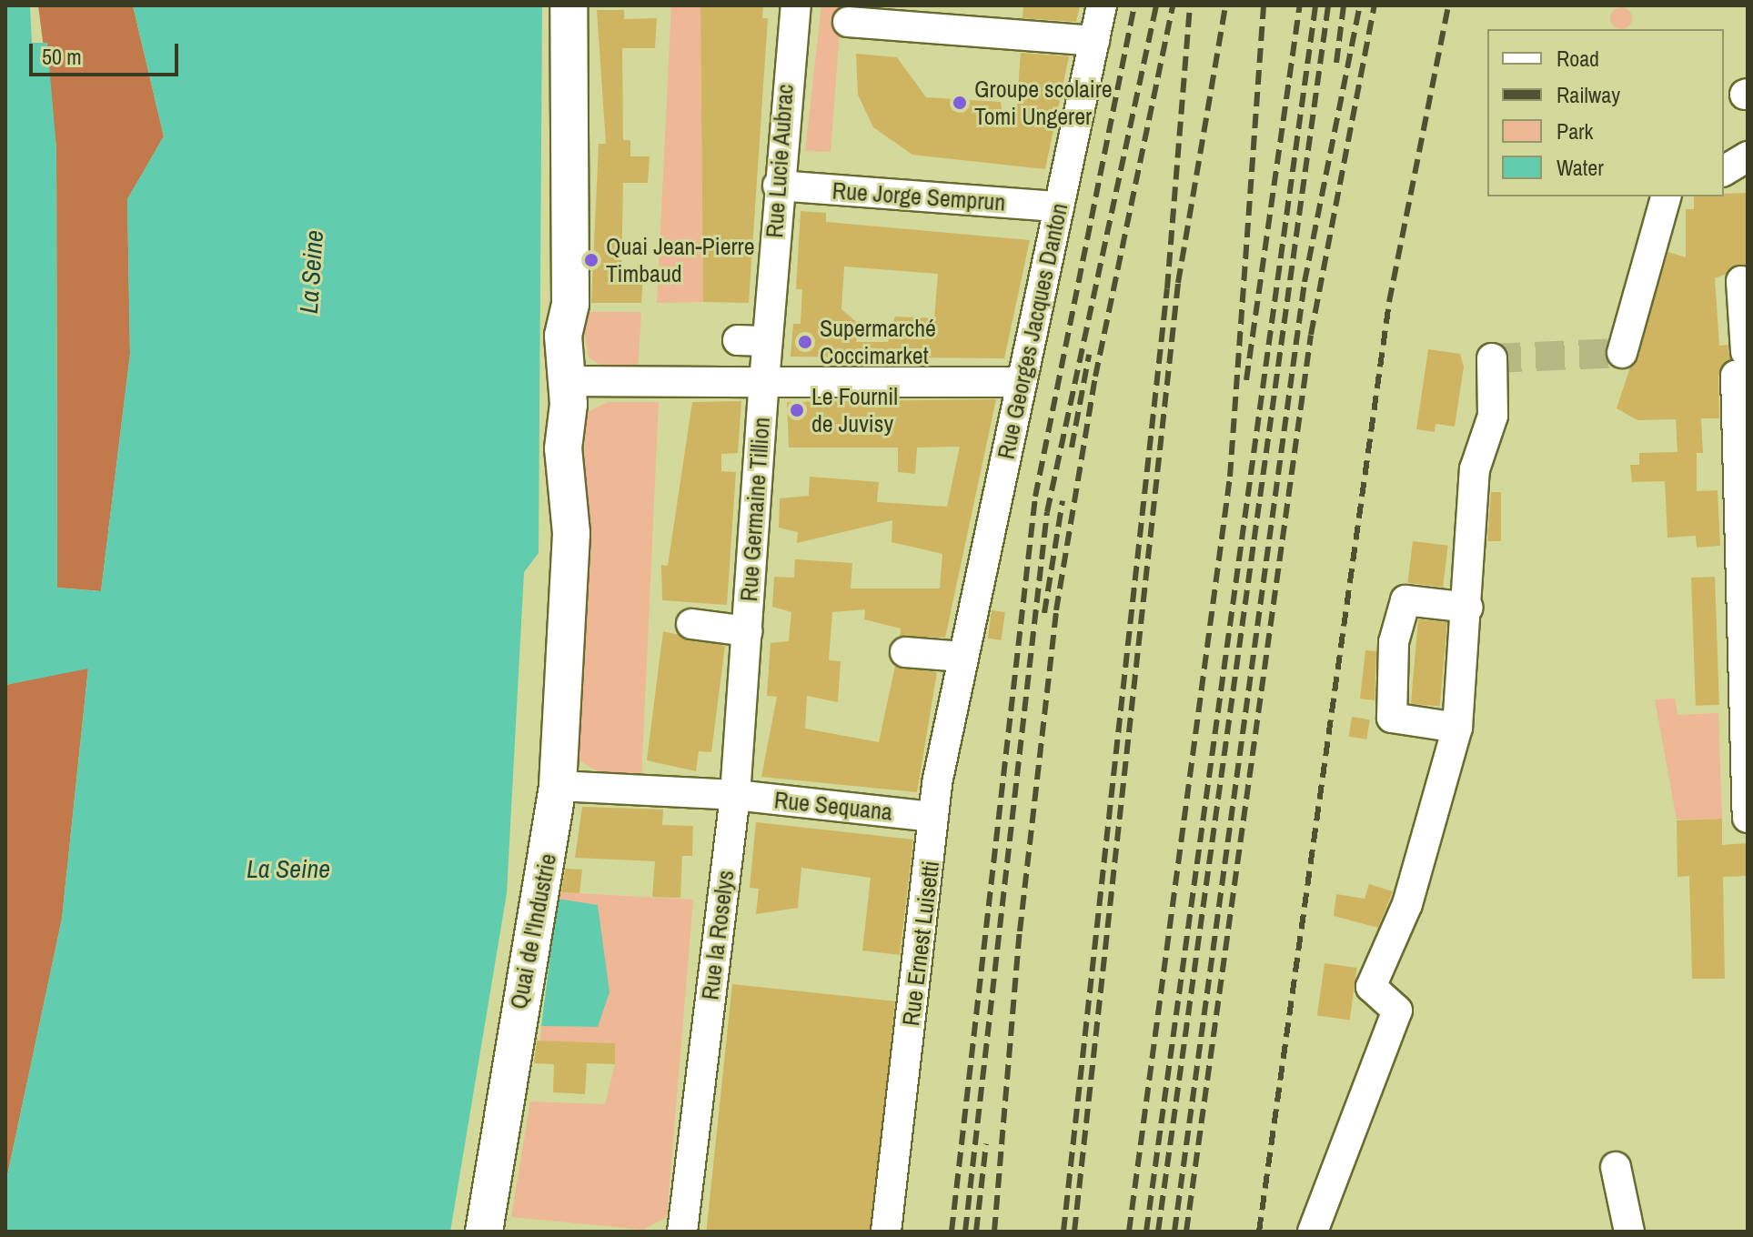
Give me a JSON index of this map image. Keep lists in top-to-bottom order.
{
  "streets": {
    "main road": ["Quai de l'Industrie"],
    "street": [
      "Rue Lucie Aubrac",
      "Rue Jorge Semprun",
      "Rue Georges Jacques Danton",
      "Rue Germaine Tillion",
      "Rue Sequana",
      "Rue la Roselys",
      "Rue Ernest Luisetti"
    ]
  },
  "crossings": [
    ["Rue Lucie Aubrac", "Rue Jorge Semprun"],
    ["Rue Lucie Aubrac", "Rue Germaine Tillion"],
    ["Rue Jorge Semprun", "Rue Georges Jacques Danton"],
    ["Rue Georges Jacques Danton", "Rue Ernest Luisetti"],
    ["Rue Germaine Tillion", "Rue la Roselys"],
    ["Rue Sequana", "Quai de l'Industrie"],
    ["Rue Sequana", "Rue la Roselys"],
    ["Rue Sequana", "Rue Ernest Luisetti"]
  ],
  "water": ["La Seine"],
  "places": [
    "Groupe scolaire Tomi Ungerer",
    "Quai Jean-Pierre Timbaud",
    "Supermarché Coccimarket",
    "Le Fournil de Juvisy"
  ],
  "legend": [
    "Road",
    "Railway",
    "Park",
    "Water"
  ],
  "scale_bar": "50 m"
}
